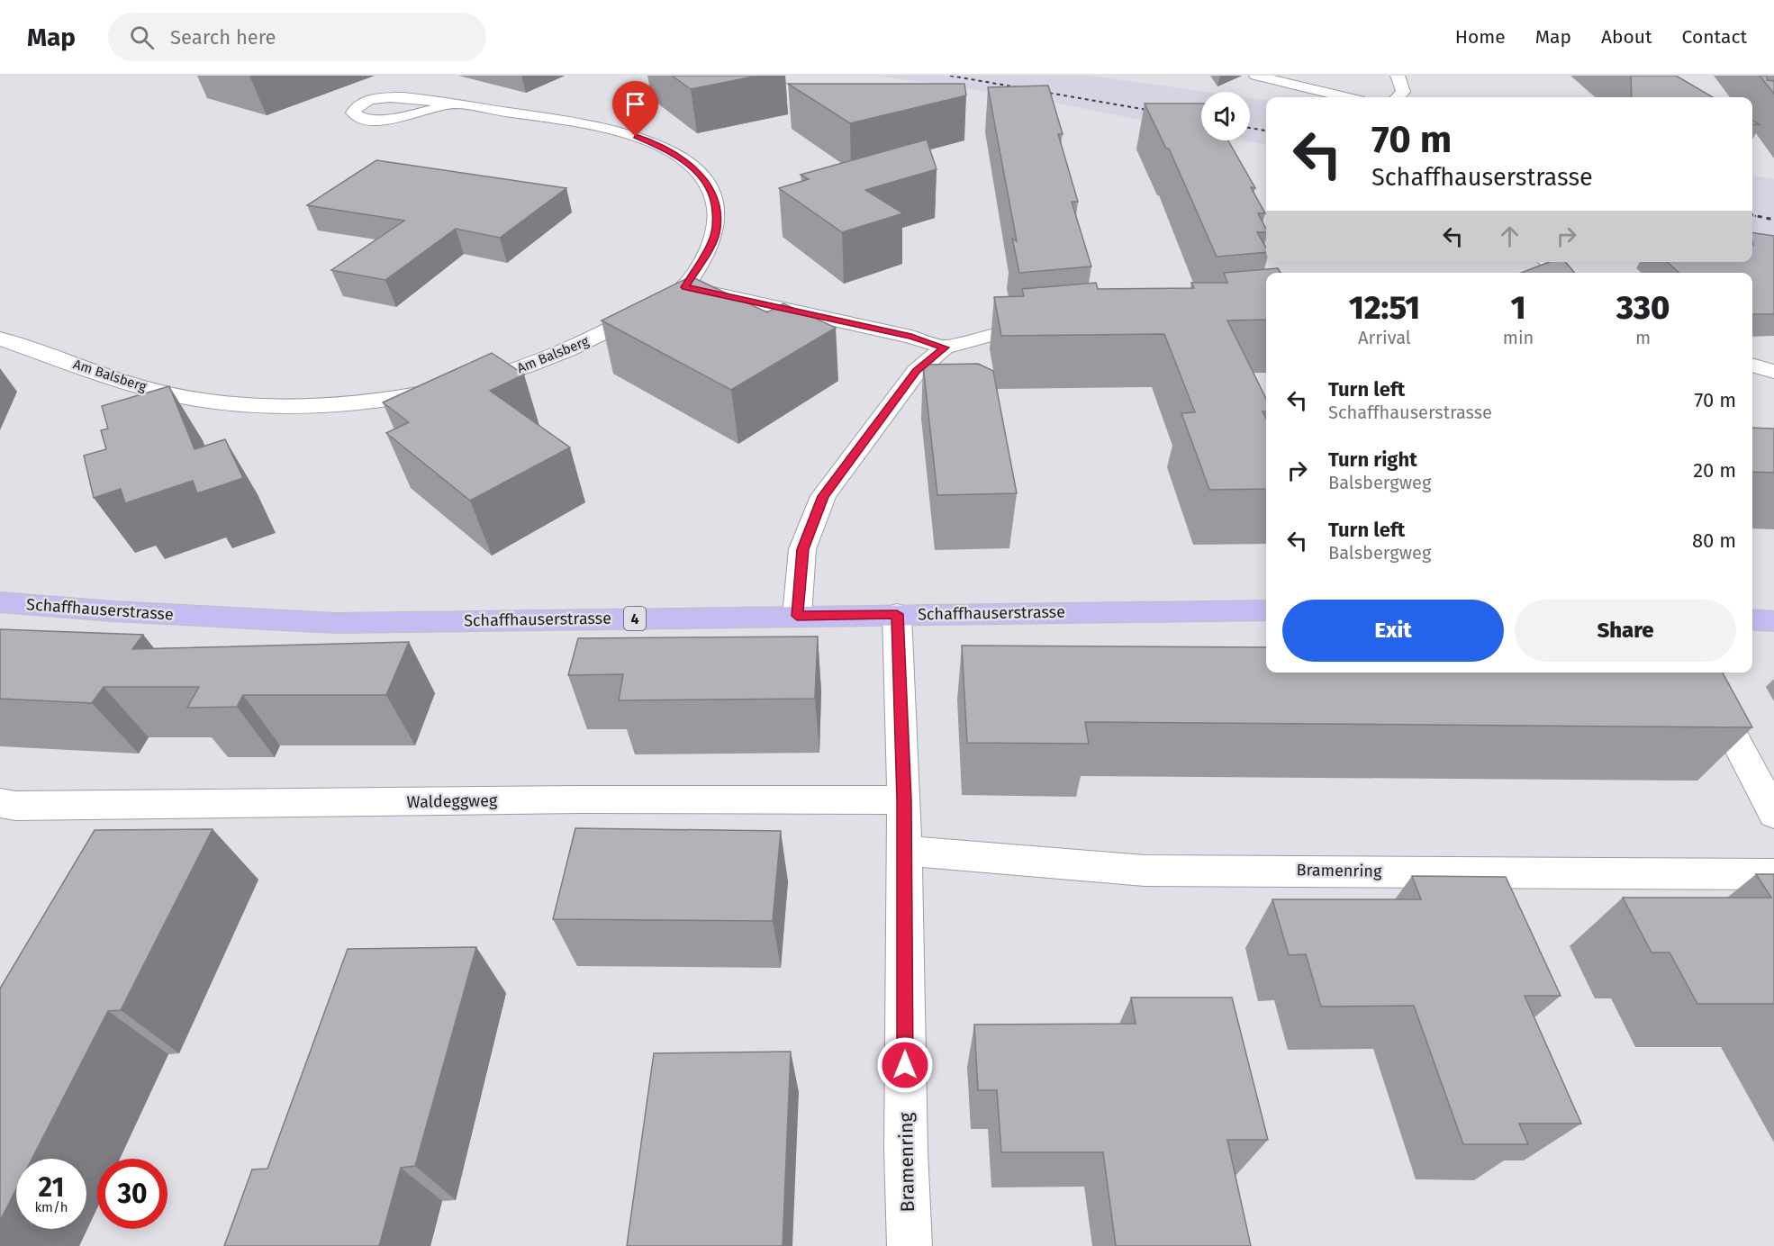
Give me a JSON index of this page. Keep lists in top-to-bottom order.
{
  "streets": {
    "main road": ["Schaffhauserstrasse", "4"],
    "street": ["Am Balsberg", "Waldeggweg", "Bramenring"]
  },
  "crossings": [
    ["Schaffhauserstrasse", "Bramenring"],
    ["Waldeggweg", "Bramenring"]
  ],
  "page": {
    "header": "Map",
    "search": "Search here",
    "nav": [
      "Home",
      "Map",
      "About",
      "Contact"
    ],
    "turn": ["70 m", "Schaffhauserstrasse"],
    "eta": [
      "12:51",
      "Arrival",
      "1",
      "min",
      "330",
      "m"
    ],
    "list": [
      {
        "name": "Turn left",
        "note": "Schaffhauserstrasse",
        "value": "70 m"
      },
      {
        "name": "Turn right",
        "note": "Balsbergweg",
        "value": "20 m"
      },
      {
        "name": "Turn left",
        "note": "Balsbergweg",
        "value": "80 m"
      }
    ],
    "buttons": ["Exit", "Share"],
    "speed": "21 km/h",
    "limit": "30"
  }
}
